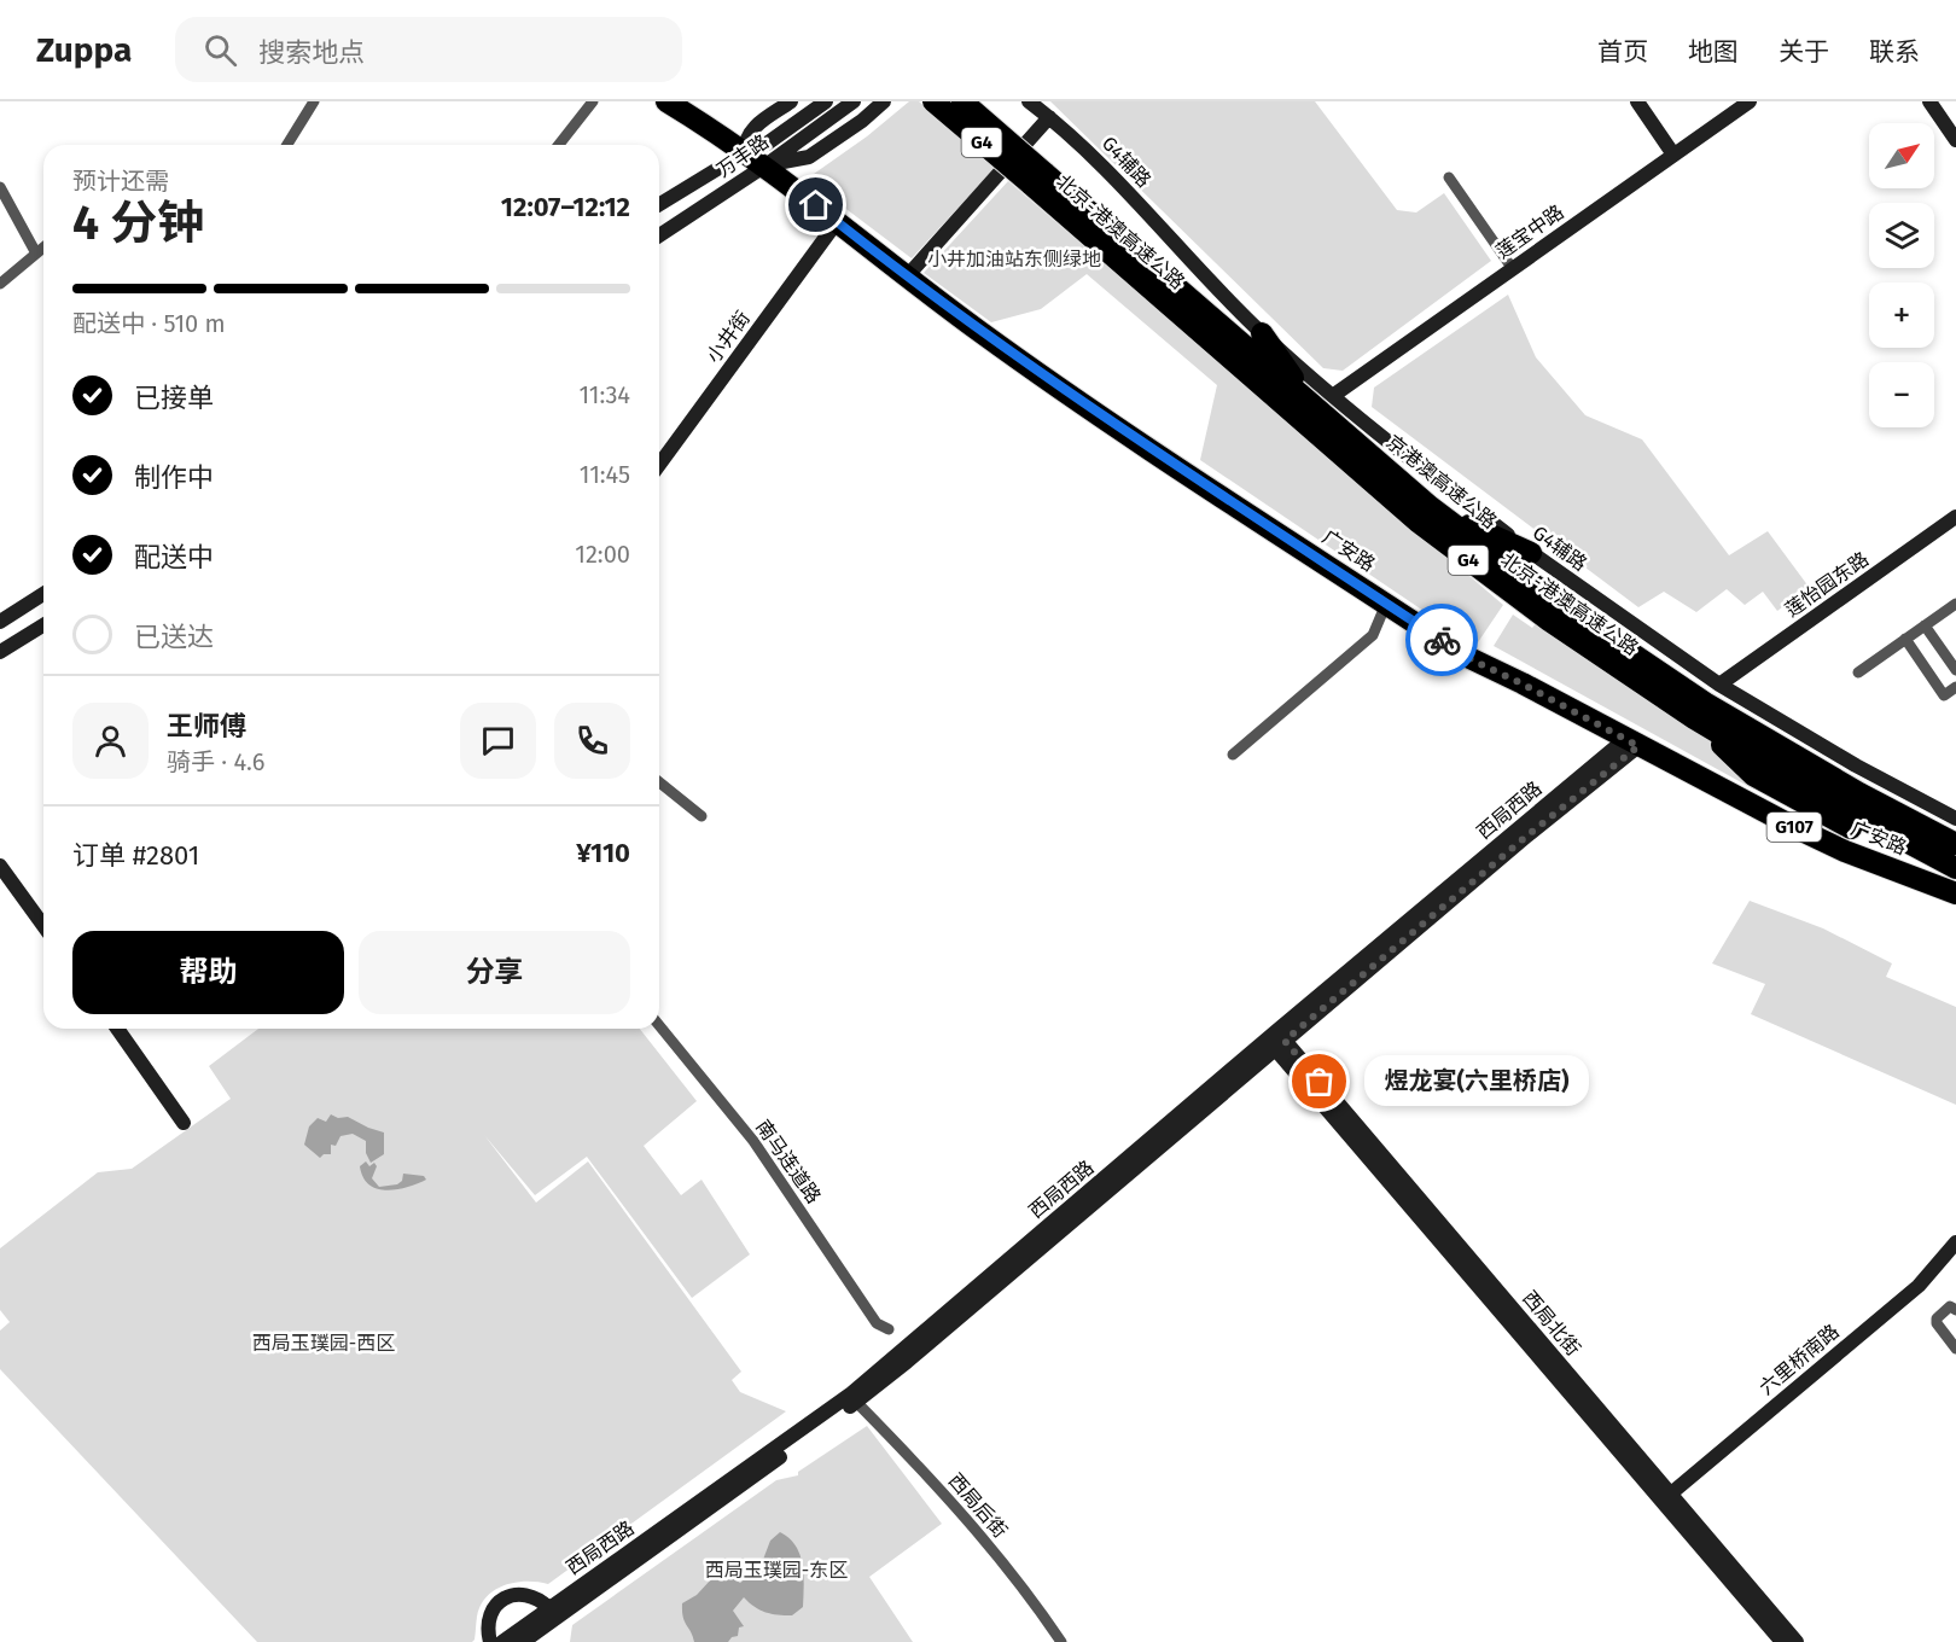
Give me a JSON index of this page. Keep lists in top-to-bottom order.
{
  "streets": {
    "highway": [
      "G4",
      "北京-港澳高速公路",
      "京港澳高速公路",
      "广安路",
      "G107"
    ],
    "street": [
      "万丰路",
      "G4辅路",
      "莲宝中路",
      "小井街",
      "莲怡园东路",
      "西局西路",
      "南马连道路",
      "西局北街",
      "六里桥南路",
      "西局后街"
    ]
  },
  "crossings": [
    ["G4", "北京-港澳高速公路"],
    ["G4", "京港澳高速公路"],
    ["万丰路", "广安路"],
    ["万丰路", "G107"],
    ["G4辅路", "莲宝中路"],
    ["G4辅路", "莲怡园东路"],
    ["北京-港澳高速公路", "京港澳高速公路"],
    ["小井街", "广安路"],
    ["广安路", "西局西路"],
    ["广安路", "G107"],
    ["西局西路", "西局北街"],
    ["西局西路", "西局后街"],
    ["西局北街", "六里桥南路"]
  ],
  "parks": ["小井加油站东侧绿地", "西局玉璞园-西区", "西局玉璞园-东区"],
  "places": ["煜龙宴(六里桥店)"],
  "north": "top right",
  "page": {
    "header": "Zuppa",
    "search": "搜索地点",
    "nav": [
      "首页",
      "地图",
      "关于",
      "联系"
    ],
    "map_buttons": ["+", "−"],
    "heading": ["4 分钟", "预计还需", "12:07–12:12"],
    "panel": [
      "王师傅",
      "骑手 · 4.6",
      "订单 #2801",
      "¥110"
    ],
    "bar": "配送中 · 510 m",
    "list": [
      ["已接单", "11:34"],
      ["制作中", "11:45"],
      ["配送中", "12:00"],
      "已送达"
    ],
    "buttons": ["帮助", "分享"],
    "bubble": "煜龙宴(六里桥店)"
  }
}
